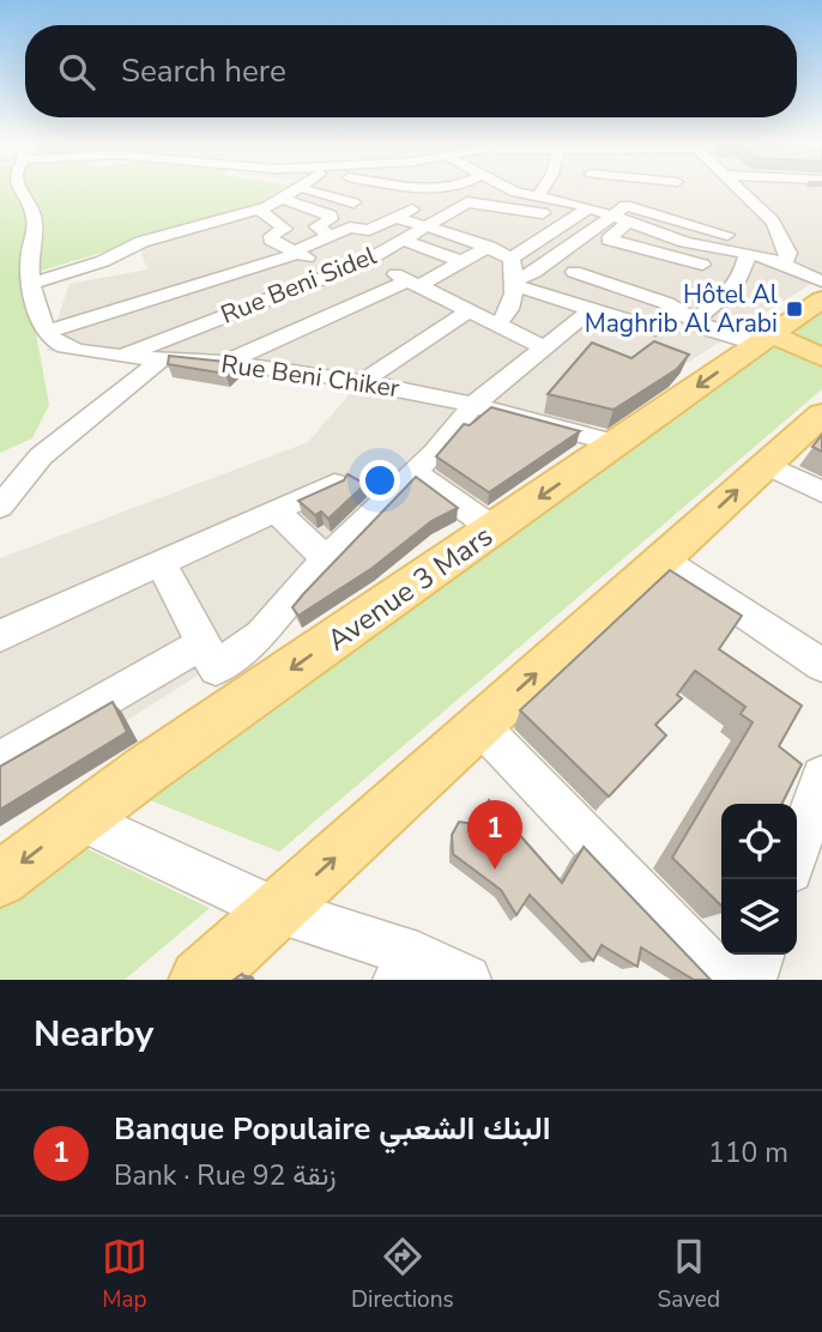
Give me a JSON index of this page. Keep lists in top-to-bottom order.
{
  "streets": {
    "main road": ["Avenue 3 Mars"],
    "street": ["Rue Beni Sidel", "Rue Beni Chiker"]
  },
  "crossings": [
    ["Rue Beni Sidel", "Rue Beni Chiker"],
    ["Rue Beni Chiker", "Avenue 3 Mars"]
  ],
  "places": {
    "transit": ["Hôtel Al Maghrib Al Arabi"]
  },
  "page": {
    "search": "Search here",
    "pins": "1",
    "heading": "Nearby",
    "list": [
      {
        "mark": "1",
        "name": "Banque Populaire البنك الشعبي",
        "note": "Bank · Rue 92 زنقة",
        "value": "110 m"
      }
    ],
    "nav": ["Map", "Directions", "Saved"]
  }
}
